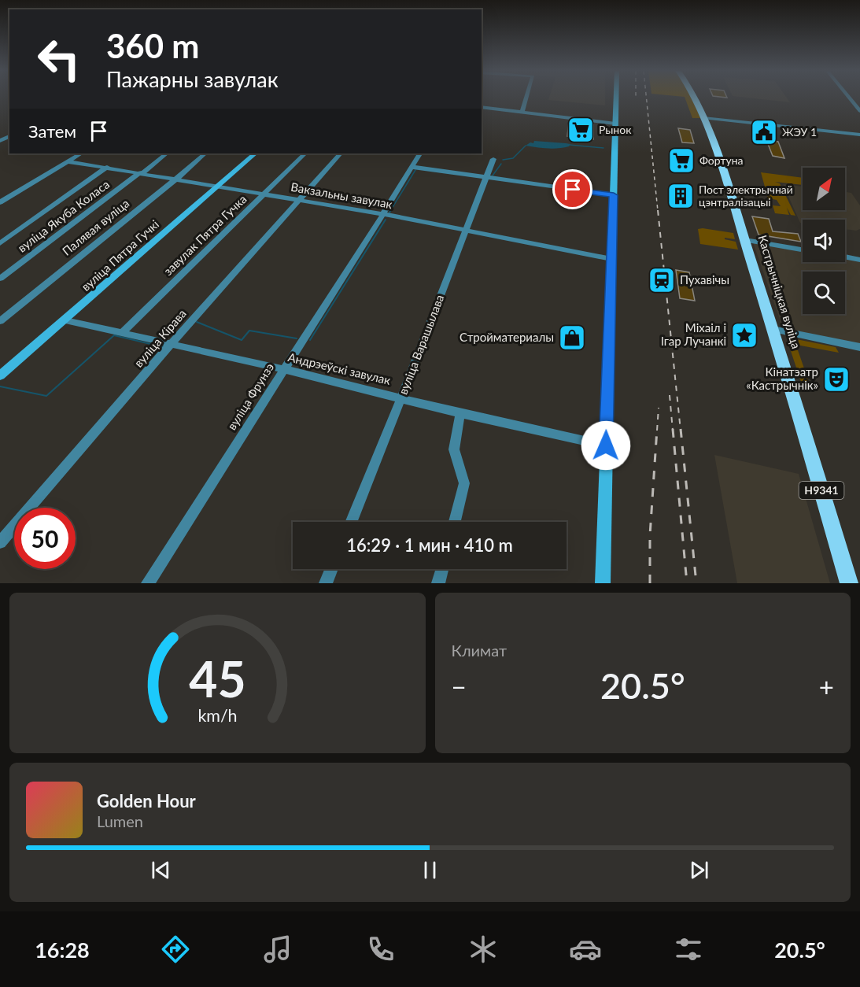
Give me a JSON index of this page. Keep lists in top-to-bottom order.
{
  "streets": {
    "main road": ["вуліца Пятра Гучкі", "Кастрычніцкая вуліца", "Н9341"],
    "street": [
      "Вакзальны завулак",
      "вуліца Якуба Коласа",
      "Палявая вуліца",
      "завулак Пятра Гучка",
      "вуліца Кірава",
      "вуліца Варашылава",
      "Андрэеўскі завулак",
      "вуліца Фрунзэ"
    ]
  },
  "crossings": [
    ["Вакзальны завулак", "вуліца Якуба Коласа"],
    ["Вакзальны завулак", "Палявая вуліца"],
    ["Вакзальны завулак", "завулак Пятра Гучка"],
    ["Вакзальны завулак", "вуліца Пятра Гучкі"],
    ["Вакзальны завулак", "вуліца Кірава"],
    ["Вакзальны завулак", "вуліца Варашылава"],
    ["Вакзальны завулак", "вуліца Фрунзэ"],
    ["завулак Пятра Гучка", "Андрэеўскі завулак"],
    ["вуліца Пятра Гучкі", "Андрэеўскі завулак"],
    ["вуліца Кірава", "Андрэеўскі завулак"],
    ["вуліца Варашылава", "Андрэеўскі завулак"],
    ["Андрэеўскі завулак", "вуліца Фрунзэ"]
  ],
  "places": {
    "supermarket": ["Рынок", "Фортуна"],
    "public building": ["ЖЭУ 1"],
    "building": ["Пост электрычнай цэнтралізацыі"],
    "station": ["Пухавічы"],
    "place": ["Міхаіл і Ігар Лучанкі"],
    "shop": ["Стройматериалы"],
    "theatre": ["Кінатэатр «Кастрычнік»"]
  },
  "north": "top right",
  "page": {
    "turn": ["360 m", "Пажарны завулак"],
    "then": "Затем",
    "limit": "50",
    "trip": "16:29 · 1 мин · 410 m",
    "tile": "Климат",
    "heat": ["−", "20.5°", "+"],
    "song": ["Golden Hour", "Lumen"],
    "tabs": ["16:28", "20.5°"],
    "gauge": ["45", "km/h"]
  }
}
